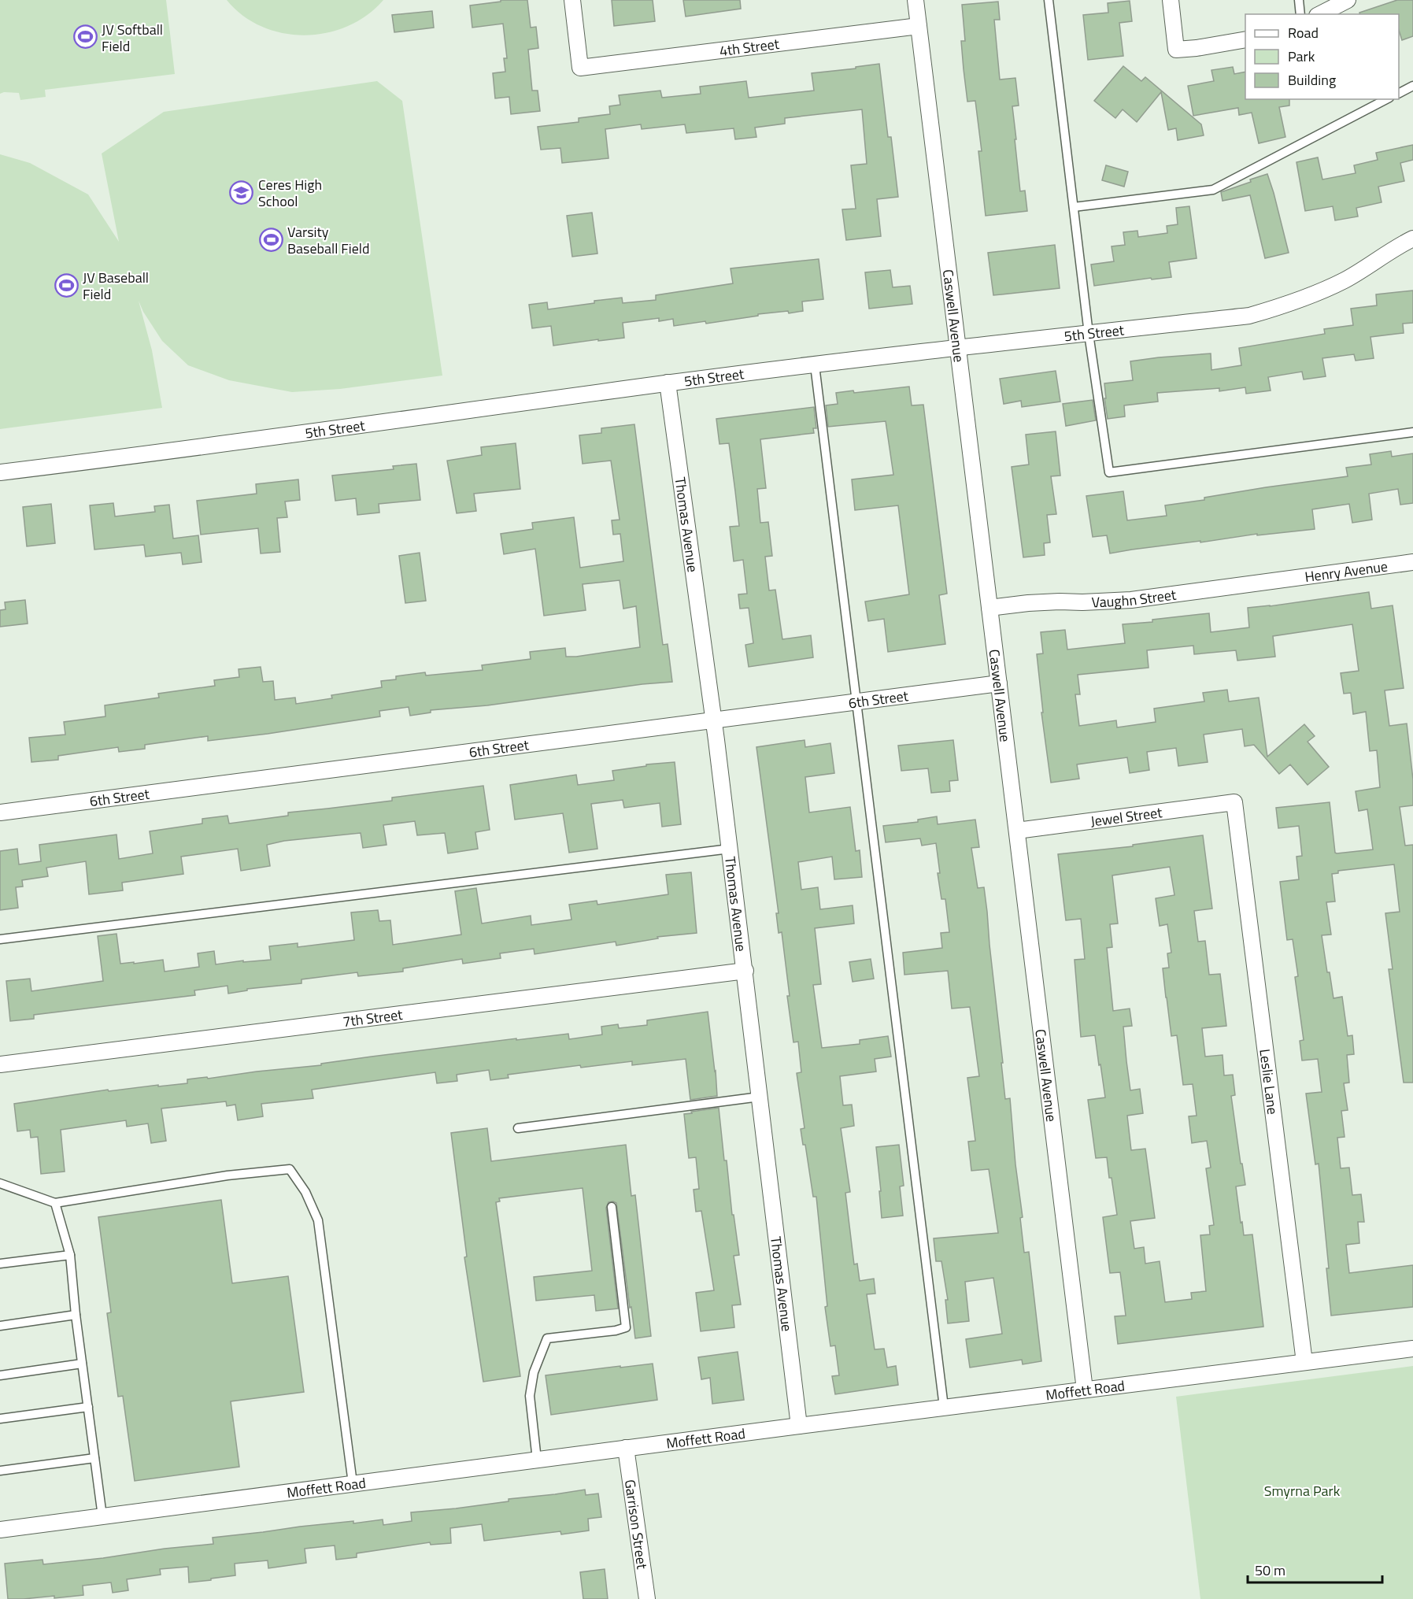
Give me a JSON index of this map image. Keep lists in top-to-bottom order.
{
  "streets": {
    "street": [
      "4th Street",
      "Caswell Avenue",
      "5th Street",
      "Thomas Avenue",
      "Henry Avenue",
      "Vaughn Street",
      "6th Street",
      "Jewel Street",
      "7th Street",
      "Leslie Lane",
      "Moffett Road",
      "Garrison Street"
    ]
  },
  "crossings": [
    ["4th Street", "Caswell Avenue"],
    ["Caswell Avenue", "5th Street"],
    ["Caswell Avenue", "Vaughn Street"],
    ["Caswell Avenue", "6th Street"],
    ["Caswell Avenue", "Jewel Street"],
    ["Caswell Avenue", "Moffett Road"],
    ["5th Street", "Thomas Avenue"],
    ["Thomas Avenue", "6th Street"],
    ["Thomas Avenue", "7th Street"],
    ["Thomas Avenue", "Moffett Road"],
    ["Henry Avenue", "Vaughn Street"],
    ["Jewel Street", "Leslie Lane"],
    ["Leslie Lane", "Moffett Road"],
    ["Moffett Road", "Garrison Street"]
  ],
  "parks": ["Smyrna Park"],
  "places": {
    "sports": ["JV Softball Field", "Varsity Baseball Field", "JV Baseball Field"],
    "school or university": ["Ceres High School"]
  },
  "legend": ["Road", "Park", "Building"],
  "scale_bar": "50 m"
}
